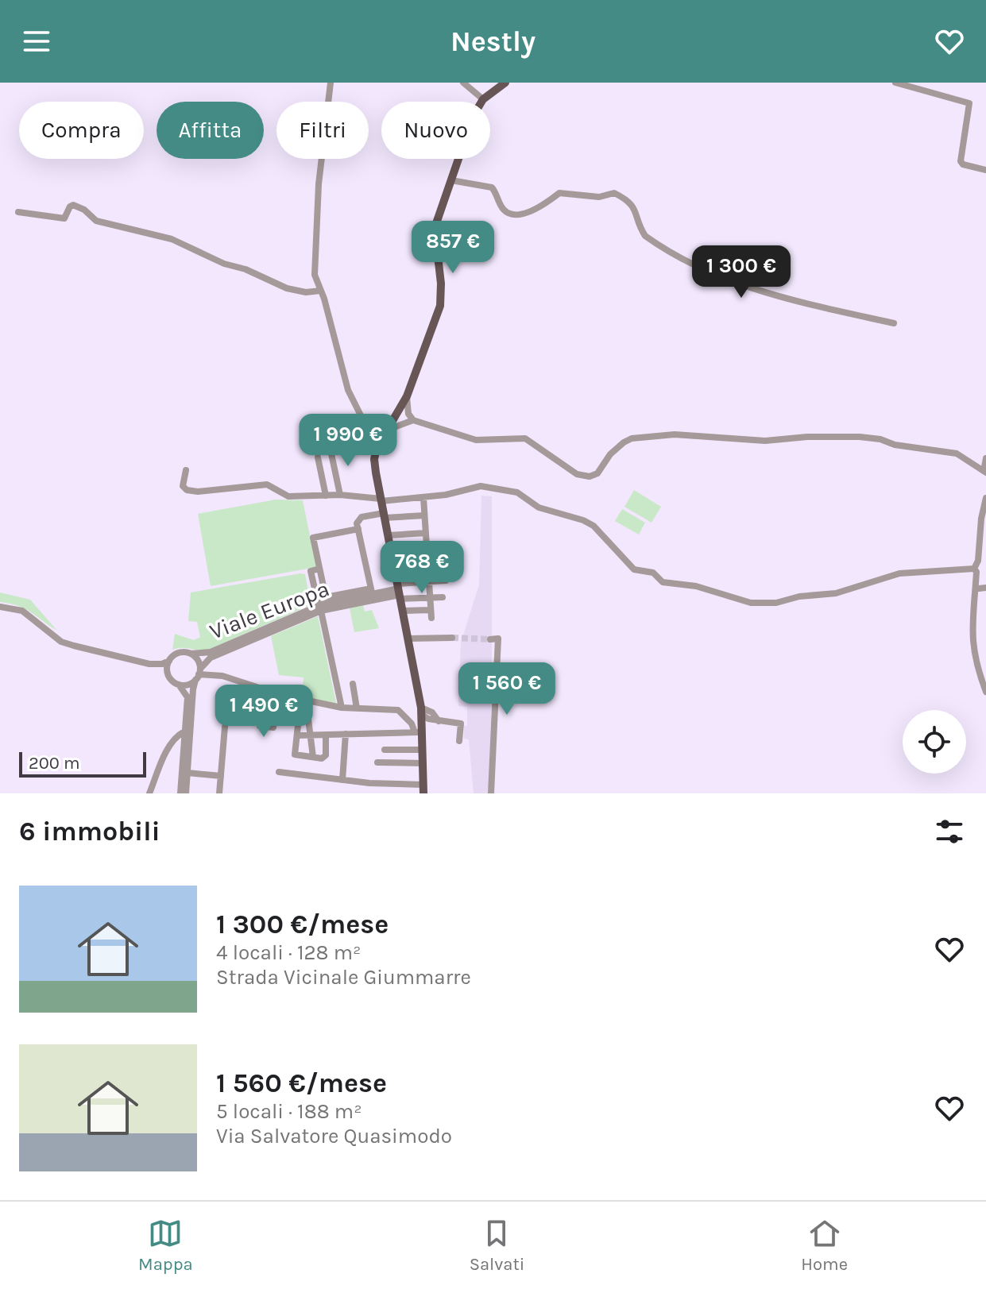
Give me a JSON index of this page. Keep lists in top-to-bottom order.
{
  "streets": {
    "street": ["Viale Europa"]
  },
  "scale_bar": "200 m",
  "page": {
    "header": "Nestly",
    "chip": [
      "Compra",
      "Affitta",
      "Filtri",
      "Nuovo"
    ],
    "price": [
      "857 €",
      "1 300 €",
      "1 990 €",
      "768 €",
      "1 560 €",
      "1 490 €"
    ],
    "scale": "200 m",
    "heading": "6 immobili",
    "list": [
      {
        "name": "1 300 €/mese",
        "note": "4 locali · 128 m² · Strada Vicinale Giummarre"
      },
      {
        "name": "1 560 €/mese",
        "note": "5 locali · 188 m² · Via Salvatore Quasimodo"
      }
    ],
    "tabs": ["Mappa", "Salvati", "Home"]
  }
}
